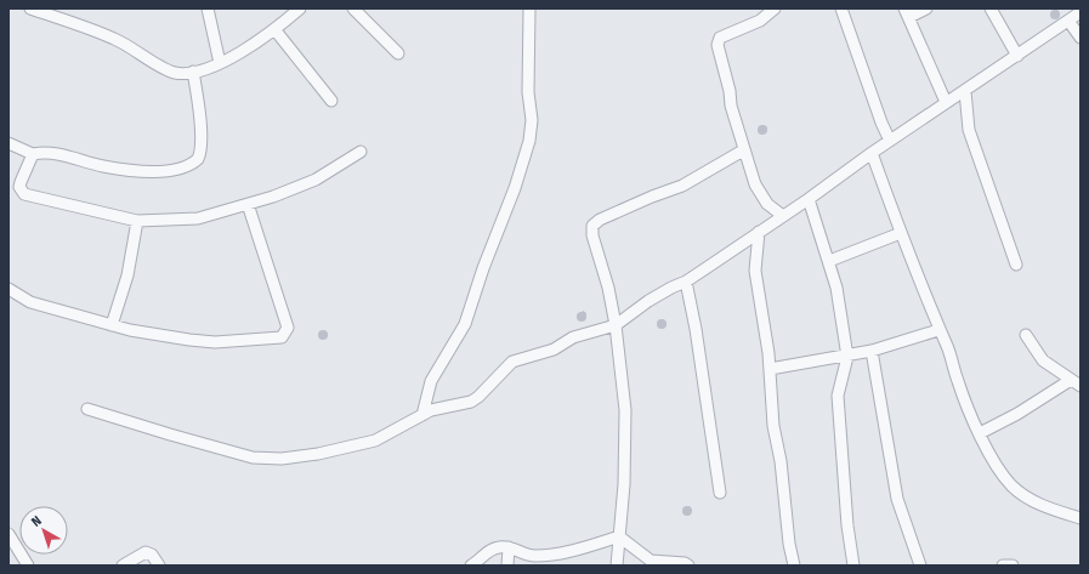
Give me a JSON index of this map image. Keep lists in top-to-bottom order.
{
  "north": "top left"
}
